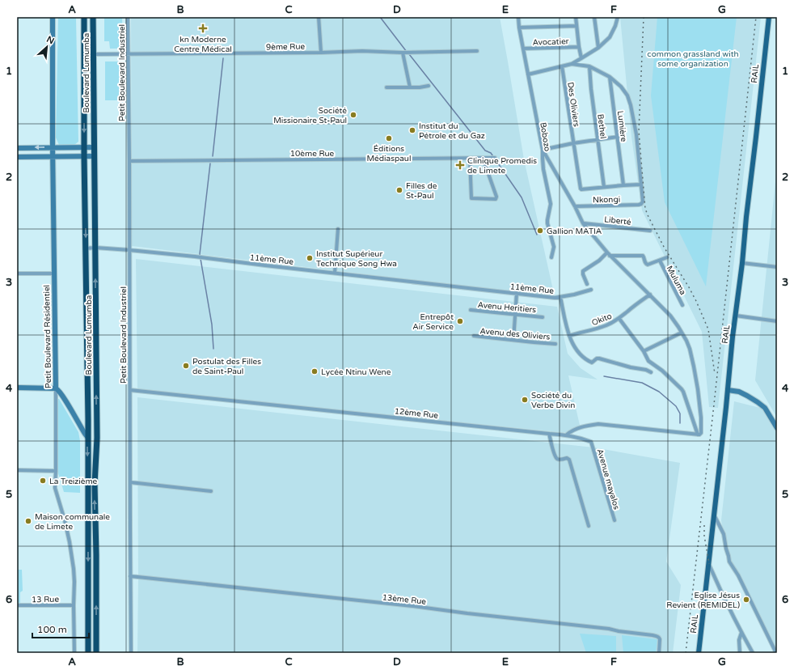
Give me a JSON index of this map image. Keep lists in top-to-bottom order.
{
  "streets": {
    "highway": ["Boulevard Lumumba"],
    "main road": ["RAIL"],
    "street": [
      "Avocatier",
      "9ème Rue",
      "Petit Boulevard Industriel",
      "Des Oliviers",
      "Bethel",
      "Lumière",
      "Bobozo",
      "10ème Rue",
      "Nkongi",
      "Liberté",
      "11ème Rue",
      "Muluma",
      "Avenu Heritiers",
      "Okito",
      "Avenu des Oliviers",
      "Petit Boulevard Résidentiel",
      "12ème Rue",
      "Avenue mayalos",
      "13 Rue",
      "13ème Rue"
    ]
  },
  "crossings": [
    ["Avocatier", "Bobozo"],
    ["9ème Rue", "Boulevard Lumumba"],
    ["9ème Rue", "Petit Boulevard Industriel"],
    ["Boulevard Lumumba", "11ème Rue"],
    ["Petit Boulevard Industriel", "10ème Rue"],
    ["Petit Boulevard Industriel", "11ème Rue"],
    ["Petit Boulevard Industriel", "12ème Rue"],
    ["Petit Boulevard Industriel", "13ème Rue"],
    ["Petit Boulevard Résidentiel", "13 Rue"],
    ["12ème Rue", "Avenue mayalos"]
  ],
  "parks": ["common grassland with some organization"],
  "places": {
    "health": ["kn Moderne Centre Médical", "Clinique Promedis de Limete"],
    "other": [
      "Société Missionaire St-Paul",
      "Institut du Pétrole et du Gaz",
      "Éditions Médiaspaul",
      "Filles de St-Paul",
      "Gallion MATIA",
      "Institut Supérieur Technique Song Hwa",
      "Entrepôt Air Service",
      "Postulat des Filles de Saint-Paul",
      "Lycée Ntinu Wene",
      "Société du Verbe Divin",
      "La Treizième",
      "Maison communale de Limete",
      "Eglise Jésus Revient (REMIDEL)"
    ]
  },
  "scale_bar": "100 m",
  "north": "top right",
  "grid": {
    "columns": [
      "A",
      "B",
      "C",
      "D",
      "E",
      "F",
      "G"
    ],
    "rows": [
      "1",
      "2",
      "3",
      "4",
      "5",
      "6"
    ]
  }
}
